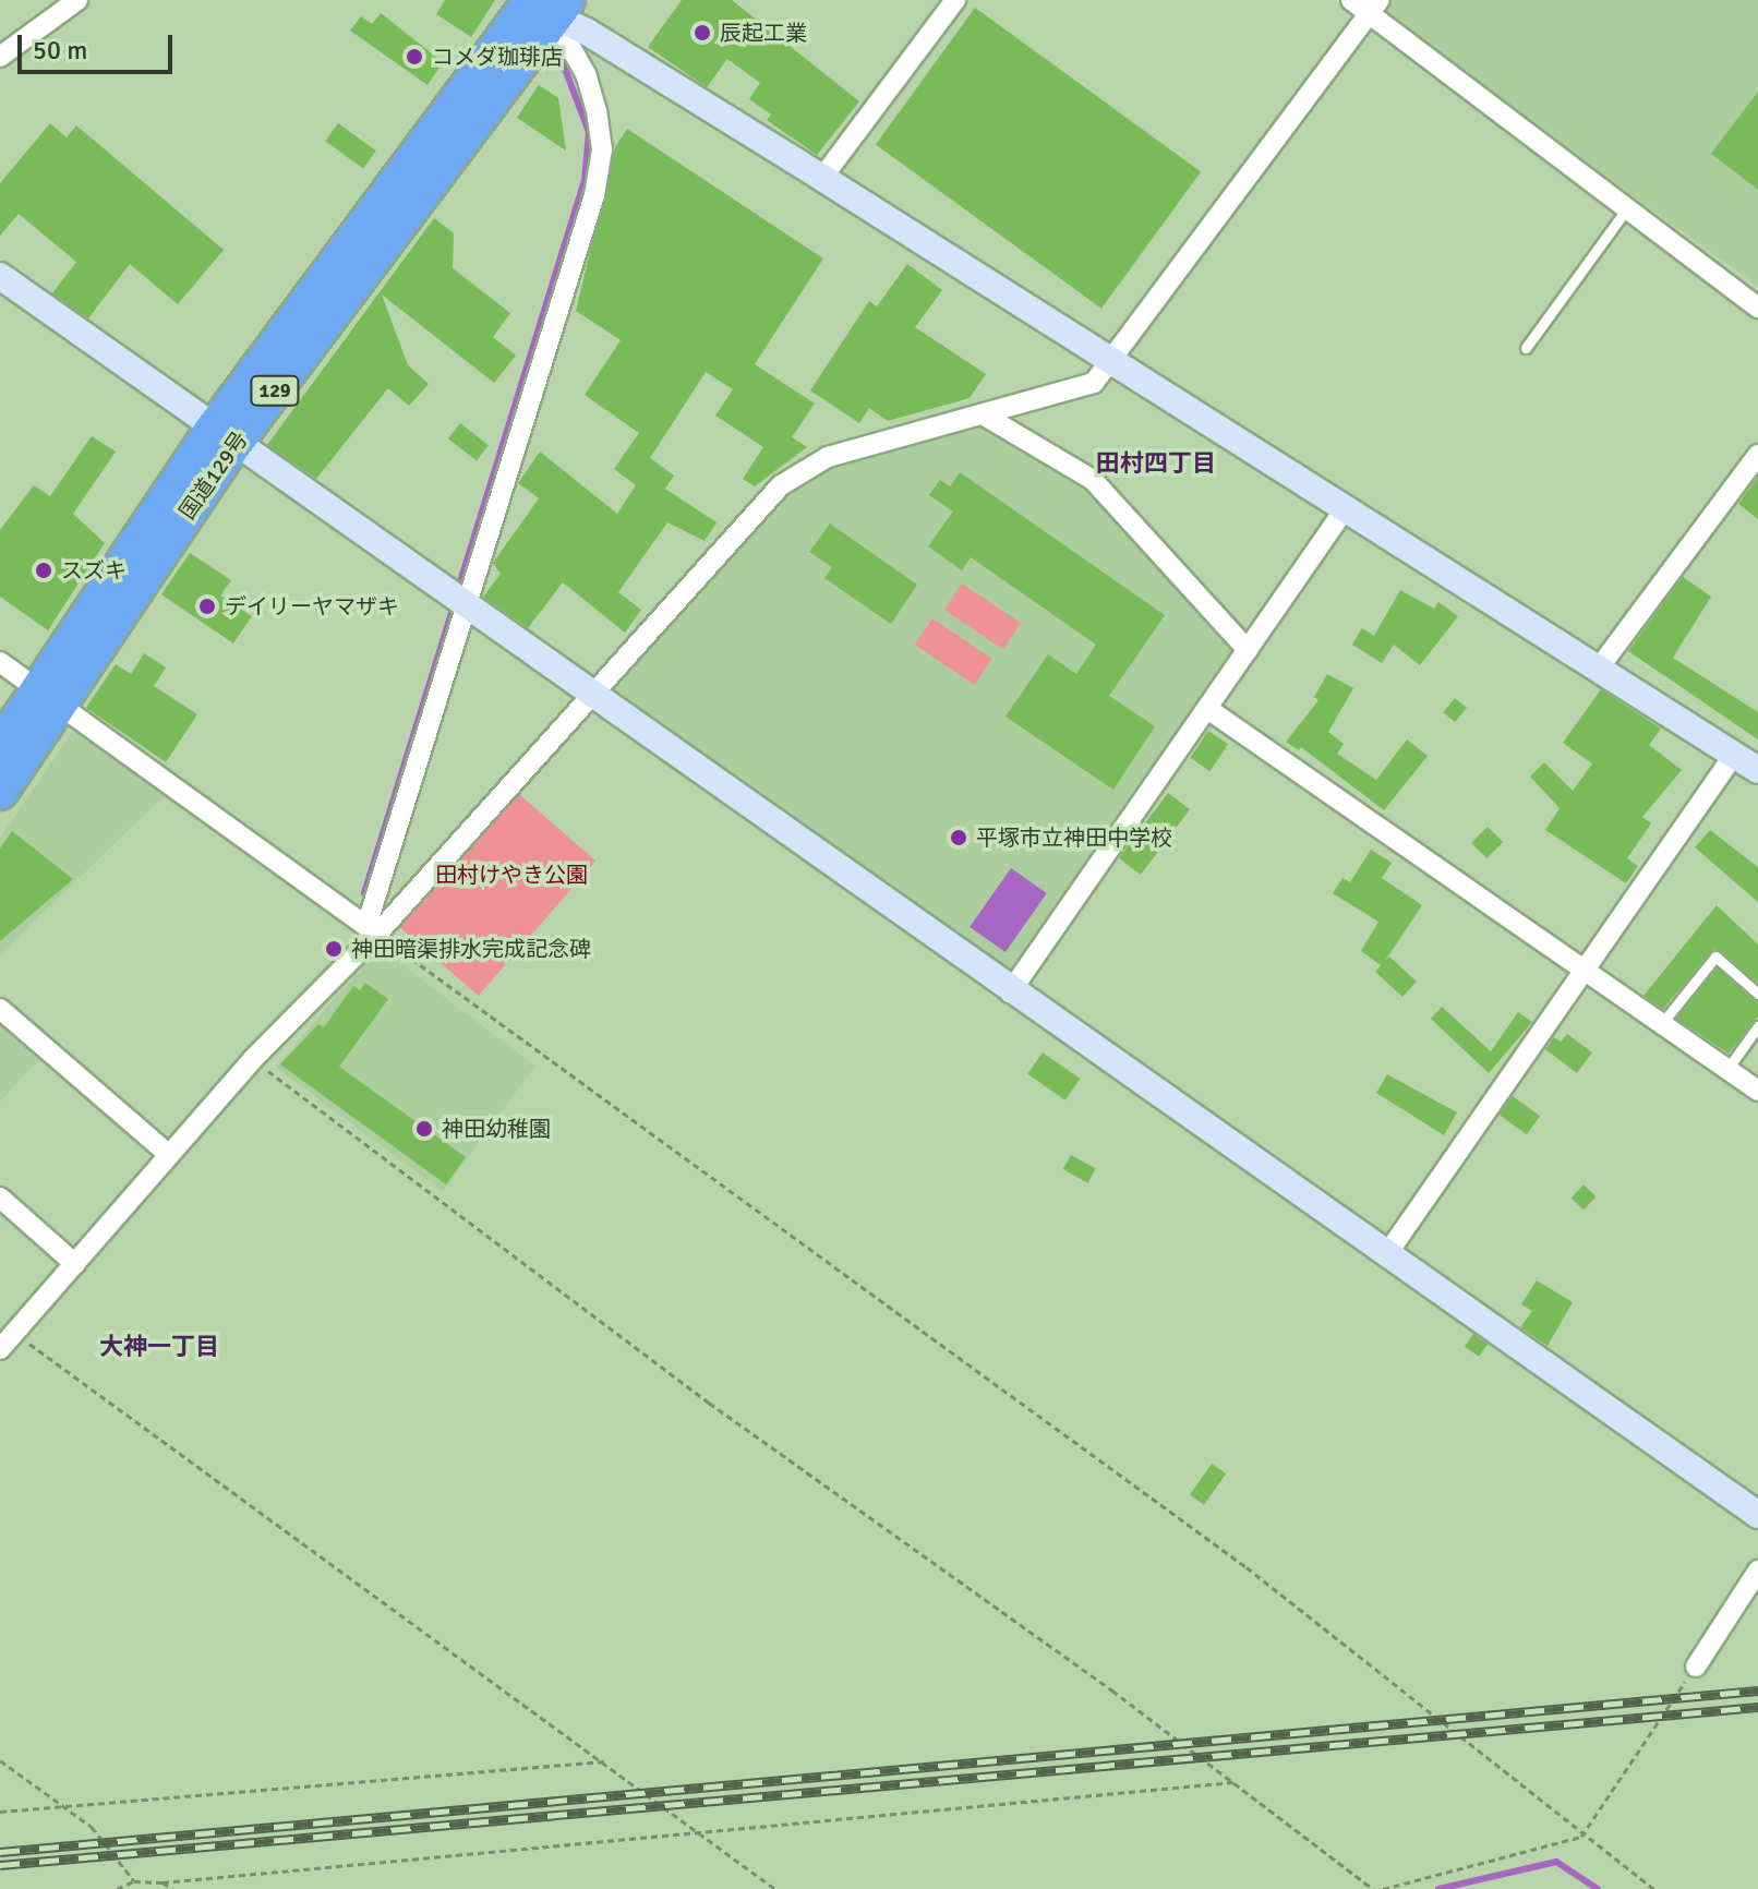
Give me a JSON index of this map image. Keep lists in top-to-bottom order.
{
  "streets": {
    "highway": ["129", "国道129号"]
  },
  "districts": ["田村四丁目", "大神一丁目"],
  "parks": ["田村けやき公園"],
  "places": [
    "辰起工業",
    "コメダ珈琲店",
    "スズキ",
    "デイリーヤマザキ",
    "平塚市立神田中学校",
    "神田暗渠排水完成記念碑",
    "神田幼稚園"
  ],
  "scale_bar": "50 m"
}
